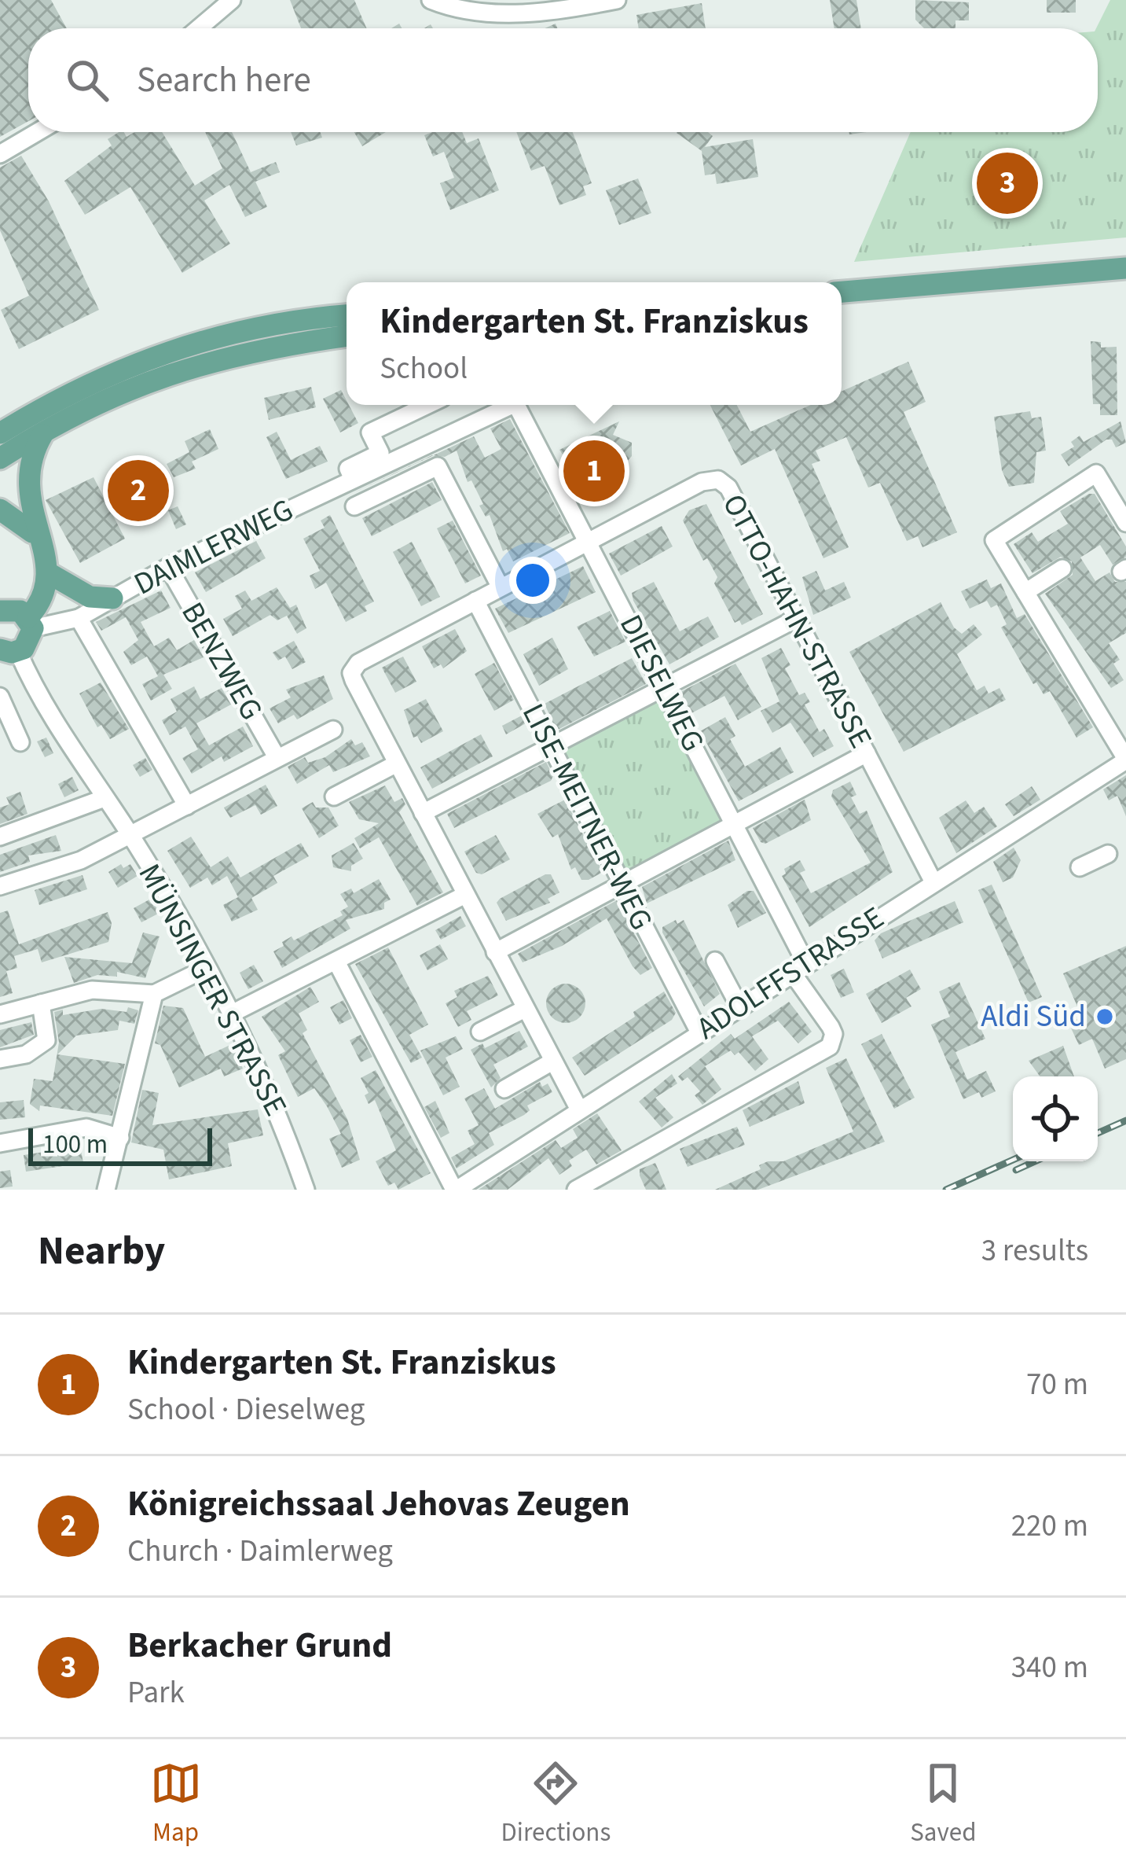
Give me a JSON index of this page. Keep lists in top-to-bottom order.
{
  "streets": {
    "street": [
      "DAIMLERWEG",
      "OTTO-HAHN-STRASSE",
      "BENZWEG",
      "DIESELWEG",
      "LISE-MEITNER-WEG",
      "ADOLFFSTRASSE",
      "MÜNSINGER STRASSE"
    ]
  },
  "crossings": [
    ["DAIMLERWEG", "BENZWEG"],
    ["OTTO-HAHN-STRASSE", "DIESELWEG"],
    ["OTTO-HAHN-STRASSE", "LISE-MEITNER-WEG"],
    ["OTTO-HAHN-STRASSE", "ADOLFFSTRASSE"],
    ["DIESELWEG", "ADOLFFSTRASSE"],
    ["LISE-MEITNER-WEG", "ADOLFFSTRASSE"]
  ],
  "places": ["Aldi Süd"],
  "scale_bar": "100 m",
  "page": {
    "search": "Search here",
    "pins": ["3", "1", "2"],
    "popup": ["Kindergarten St. Franziskus", "School"],
    "scale": "100 m",
    "heading": ["Nearby", "3 results"],
    "list": [
      {
        "mark": "1",
        "name": "Kindergarten St. Franziskus",
        "note": "School · Dieselweg",
        "value": "70 m"
      },
      {
        "mark": "2",
        "name": "Königreichssaal Jehovas Zeugen",
        "note": "Church · Daimlerweg",
        "value": "220 m"
      },
      {
        "mark": "3",
        "name": "Berkacher Grund",
        "note": "Park",
        "value": "340 m"
      }
    ],
    "nav": ["Map", "Directions", "Saved"]
  }
}
